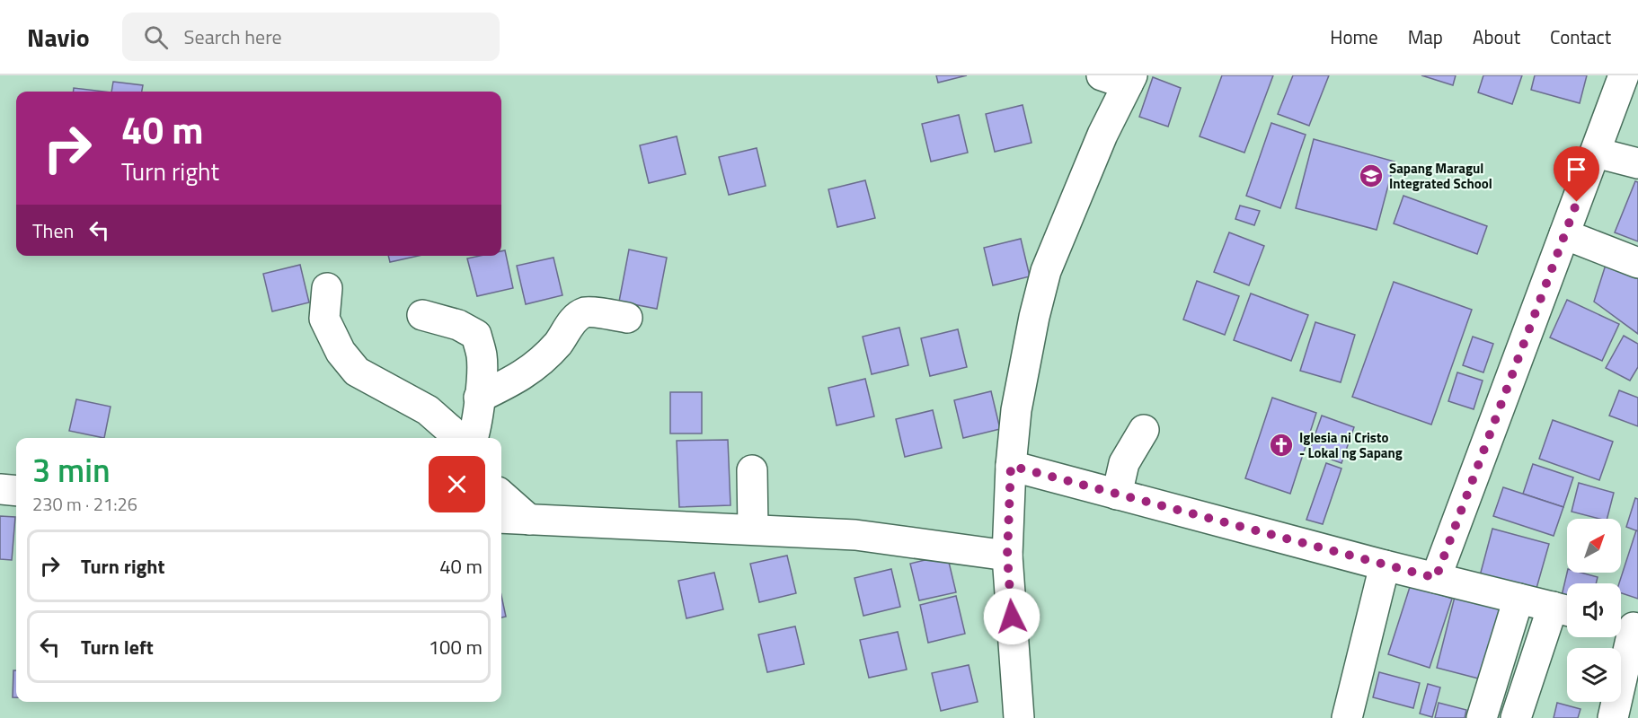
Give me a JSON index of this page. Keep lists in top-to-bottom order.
{
  "places": {
    "school or university": ["Sapang Maragul Integrated School"],
    "church": ["Iglesia ni Cristo - Lokal ng Sapang"]
  },
  "north": "top right",
  "page": {
    "header": "Navio",
    "search": "Search here",
    "nav": [
      "Home",
      "Map",
      "About",
      "Contact"
    ],
    "turn": ["40 m", "Turn right"],
    "then": "Then",
    "heading": ["3 min", "230 m · 21:26"],
    "list": [
      {
        "name": "Turn right",
        "value": "40 m"
      },
      {
        "name": "Turn left",
        "value": "100 m"
      }
    ]
  }
}
